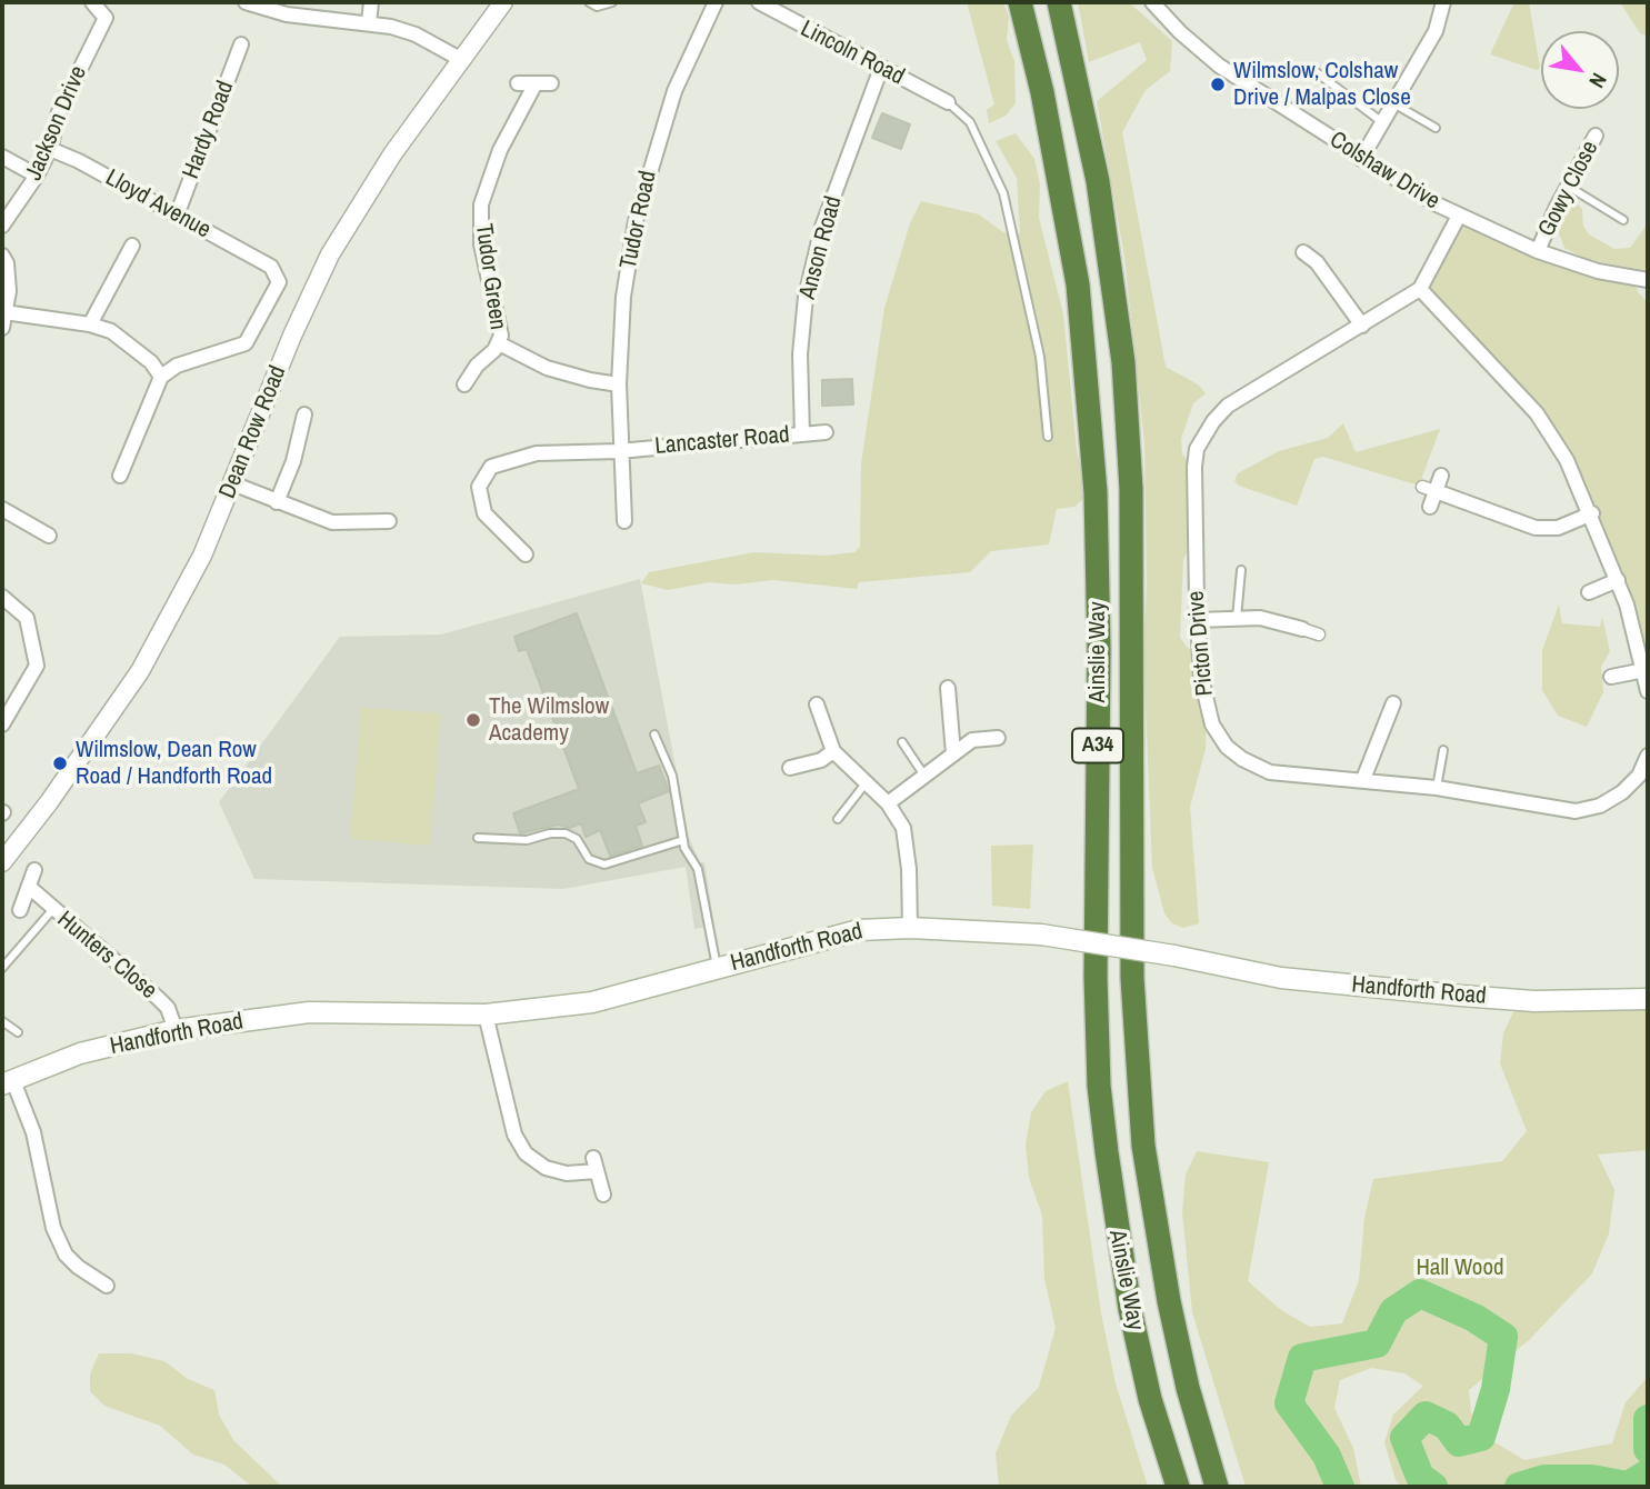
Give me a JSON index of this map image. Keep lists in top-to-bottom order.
{
  "streets": {
    "highway": ["Ainslie Way", "A34"],
    "main road": ["Handforth Road"],
    "street": [
      "Lincoln Road",
      "Jackson Drive",
      "Hardy Road",
      "Colshaw Drive",
      "Gowy Close",
      "Lloyd Avenue",
      "Tudor Road",
      "Anson Road",
      "Tudor Green",
      "Dean Row Road",
      "Lancaster Road",
      "Picton Drive",
      "Hunters Close"
    ]
  },
  "crossings": [
    ["Lincoln Road", "Anson Road"],
    ["Jackson Drive", "Lloyd Avenue"],
    ["Hardy Road", "Lloyd Avenue"],
    ["Colshaw Drive", "Gowy Close"],
    ["Colshaw Drive", "Picton Drive"],
    ["Tudor Road", "Tudor Green"],
    ["Tudor Road", "Lancaster Road"],
    ["Anson Road", "Lancaster Road"],
    ["Handforth Road", "Hunters Close"]
  ],
  "parks": ["Hall Wood"],
  "places": ["Wilmslow, Colshaw Drive / Malpas Close", "The Wilmslow Academy", "Wilmslow, Dean Row Road / Handforth Road"],
  "north": "bottom right"
}
